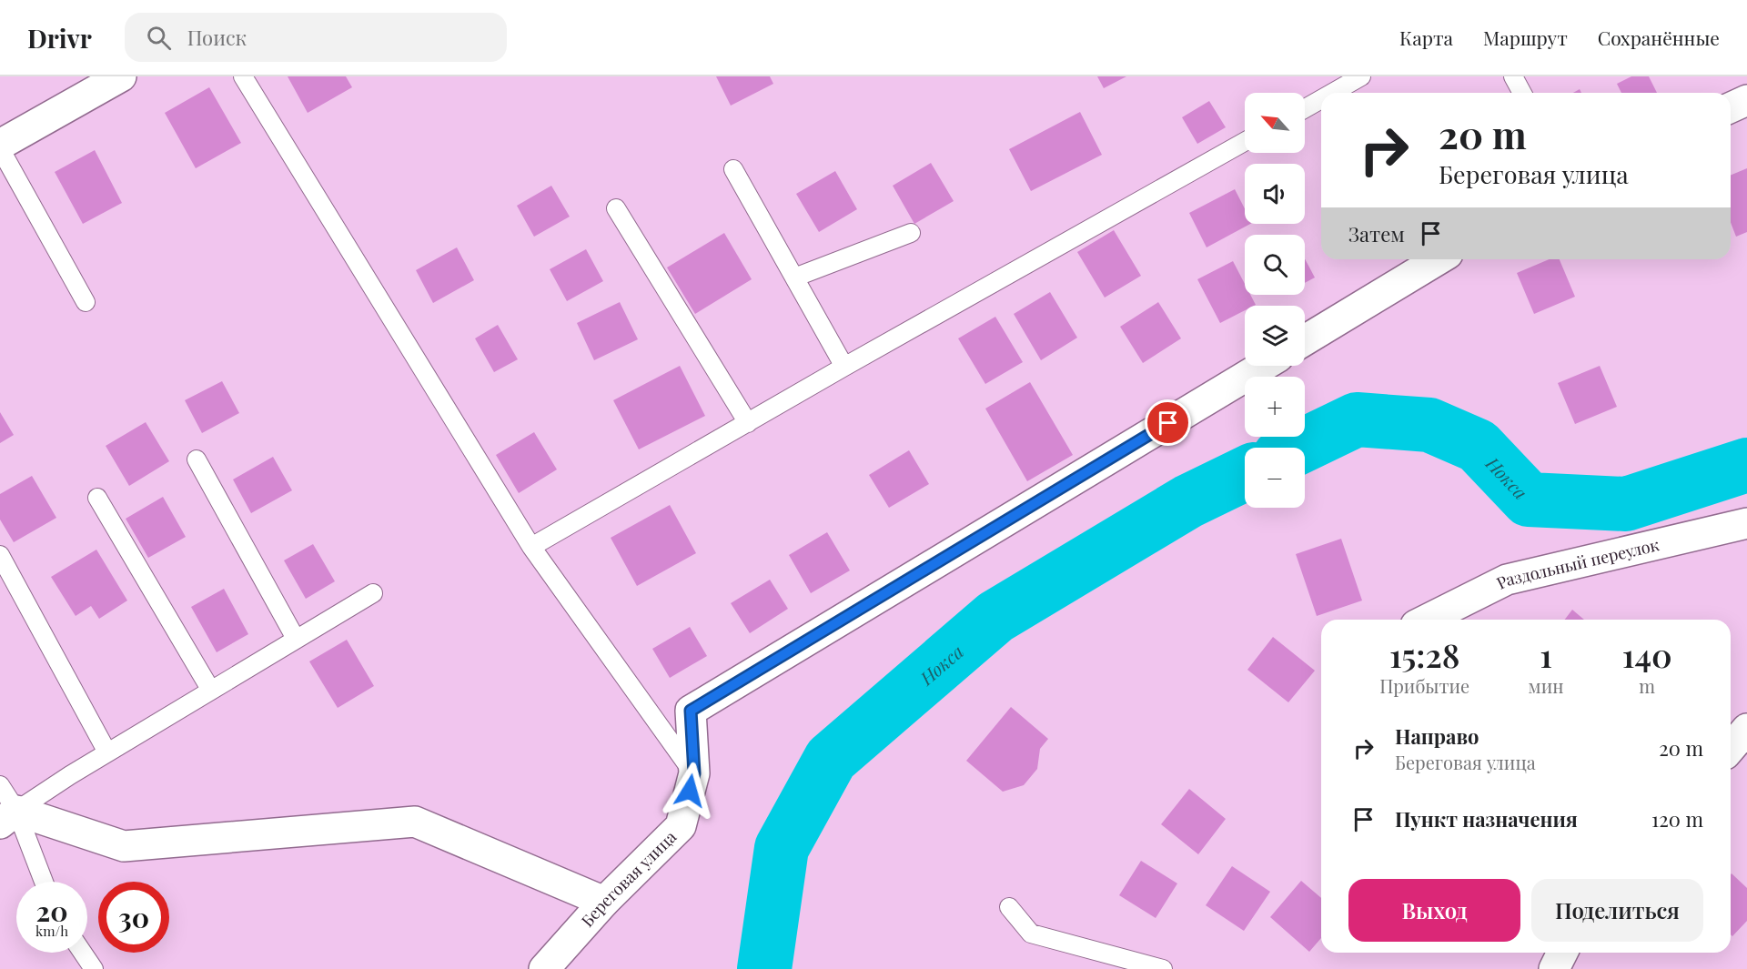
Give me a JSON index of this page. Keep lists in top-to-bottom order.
{
  "streets": {
    "street": ["Раздольный переулок", "Береговая улица"]
  },
  "water": ["Нокса"],
  "north": "top left",
  "page": {
    "header": "Drivr",
    "search": "Поиск",
    "nav": ["Карта", "Маршрут", "Сохранённые"],
    "map_buttons": ["+", "−"],
    "turn": ["20 m", "Береговая улица"],
    "then": "Затем",
    "eta": [
      "15:28",
      "Прибытие",
      "1",
      "мин",
      "140",
      "m"
    ],
    "list": [
      {
        "name": "Направо",
        "note": "Береговая улица",
        "value": "20 m"
      },
      {
        "name": "Пункт назначения",
        "value": "120 m"
      }
    ],
    "buttons": ["Выход", "Поделиться"],
    "speed": "20 km/h",
    "limit": "30"
  }
}
